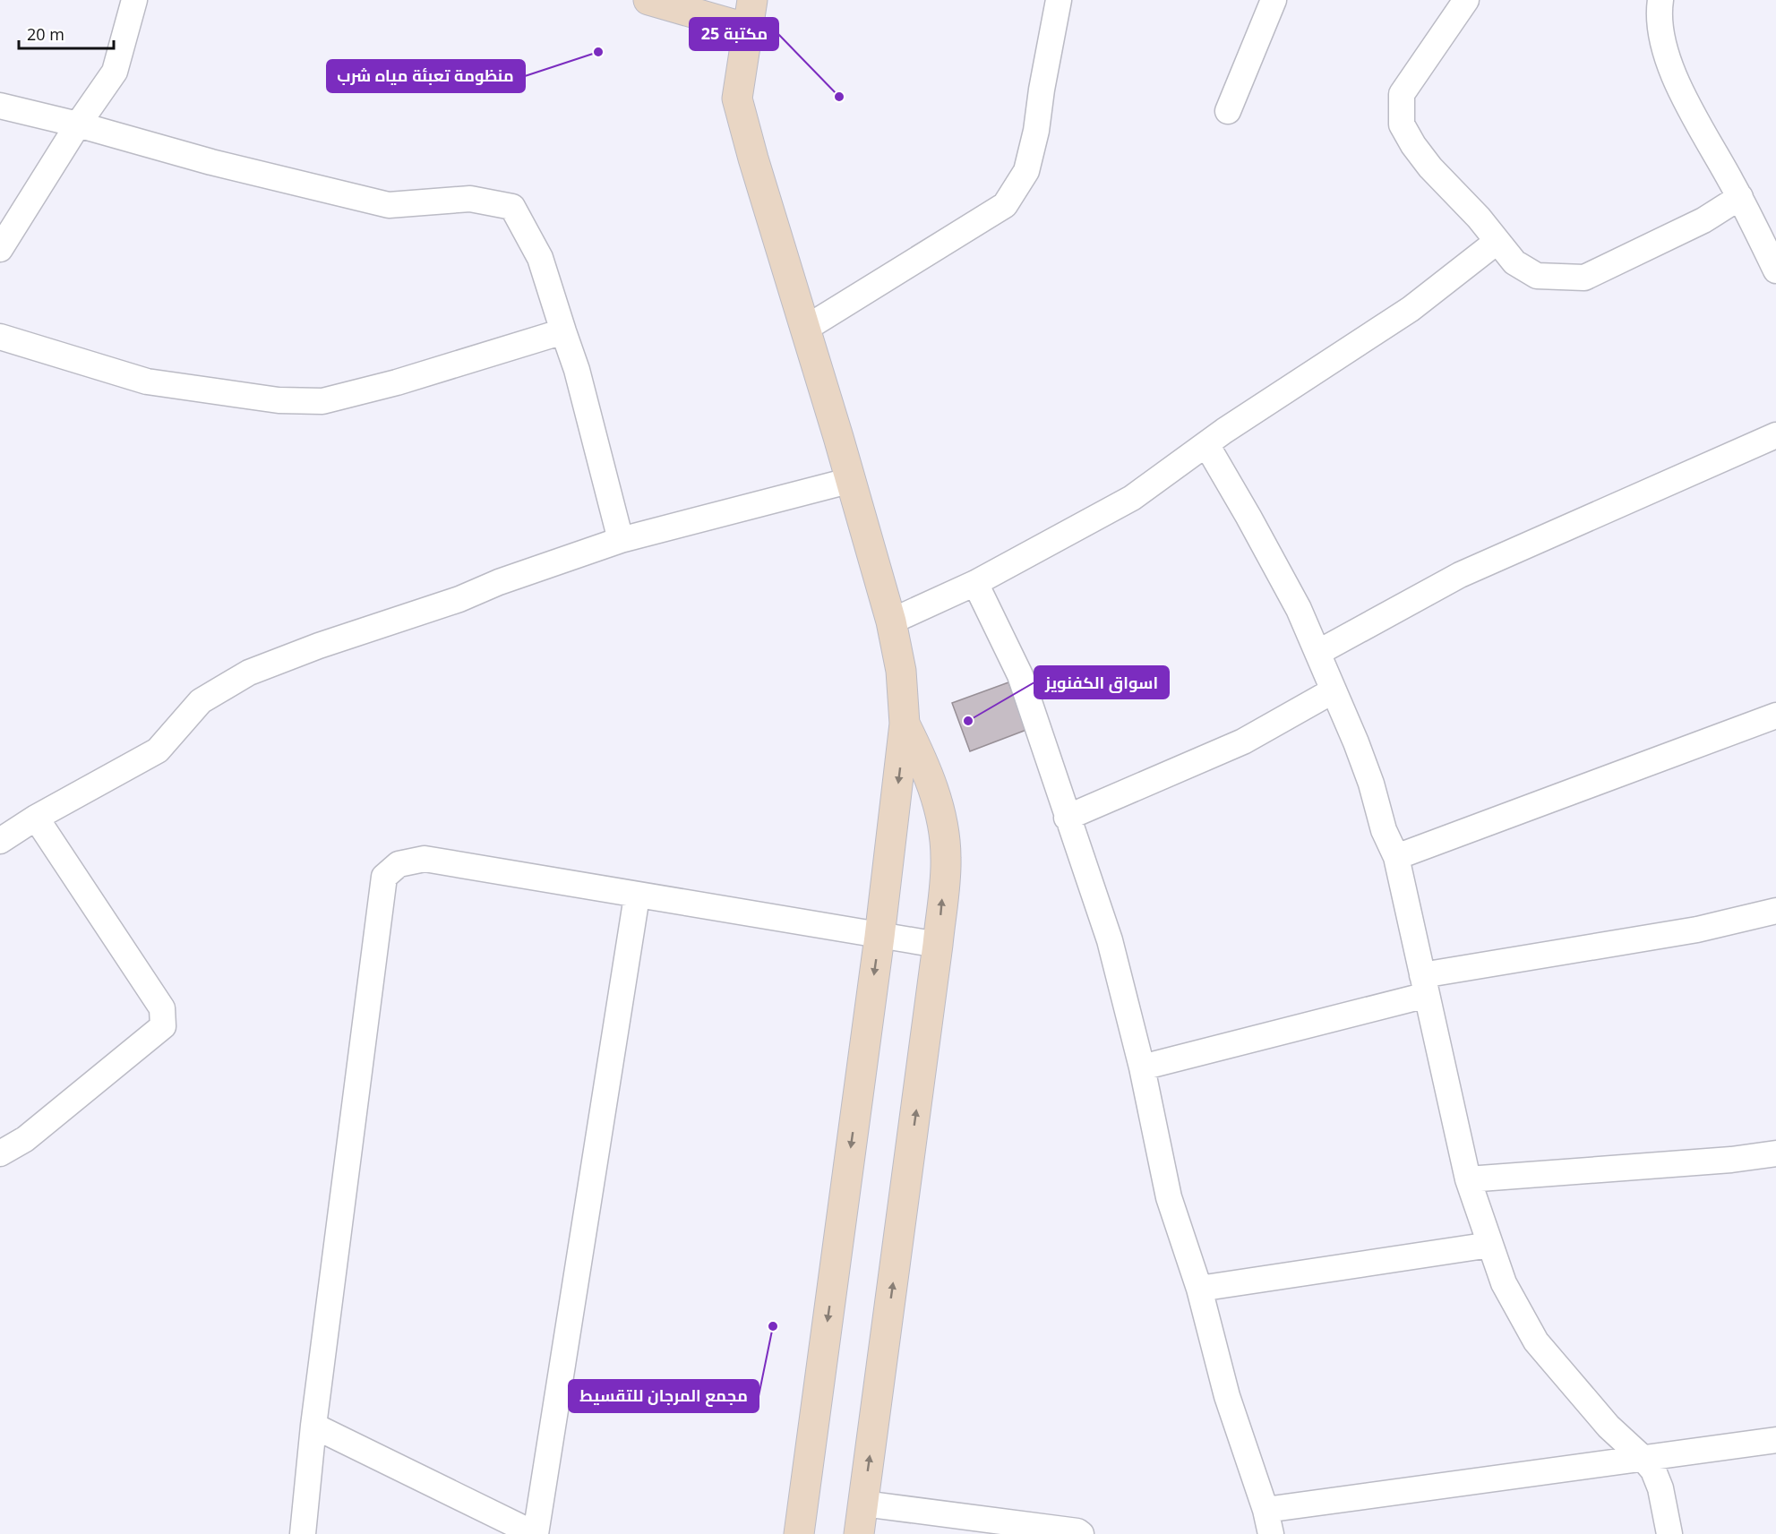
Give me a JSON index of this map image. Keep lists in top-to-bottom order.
{
  "places": [
    "منظومة تعبئة مياه شرب",
    "مكتبة 25",
    "اسواق الكفنويز",
    "مجمع المرجان للتقسيط"
  ],
  "scale_bar": "20 m"
}
